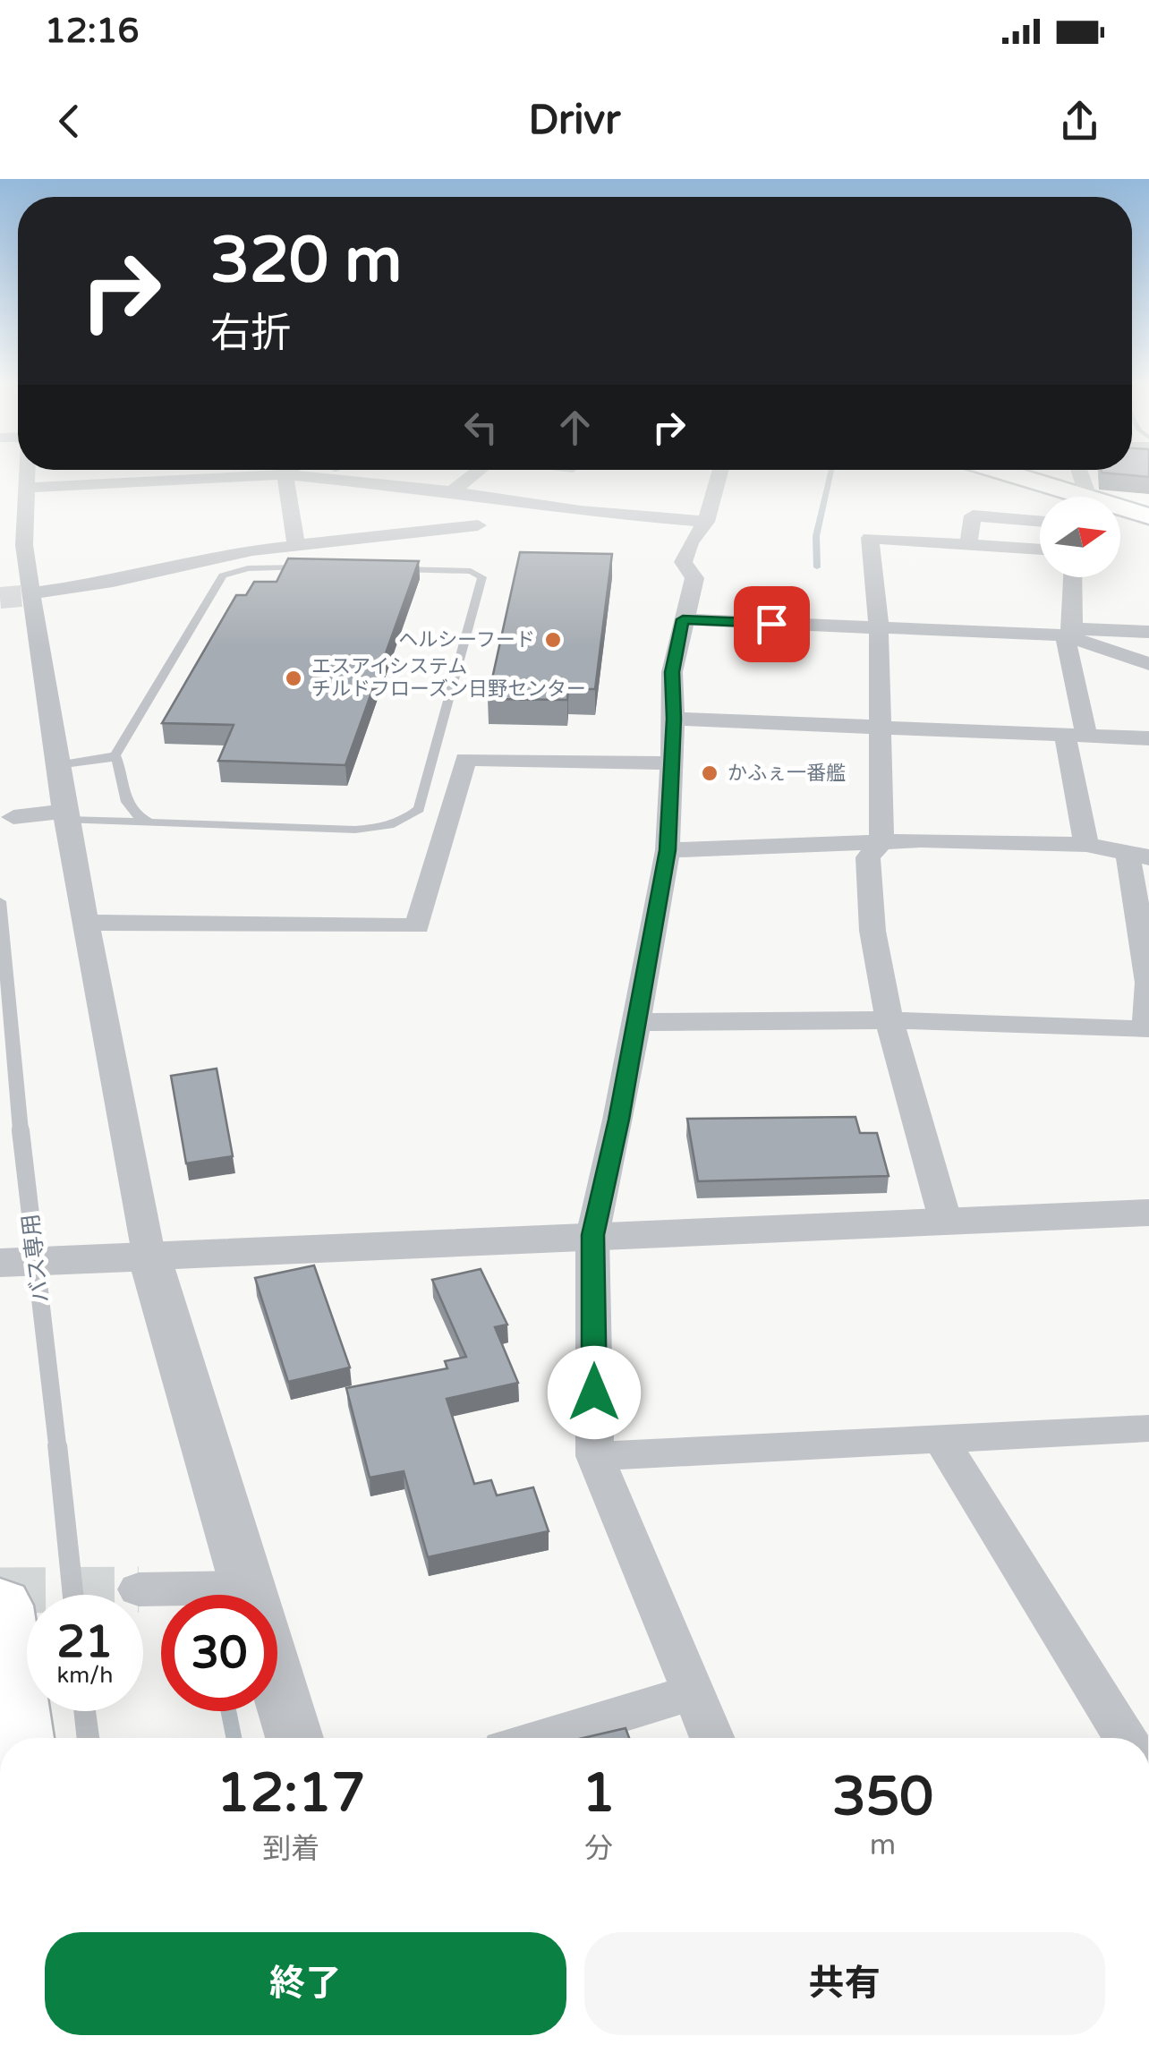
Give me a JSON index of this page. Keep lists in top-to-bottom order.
{
  "streets": {
    "lane": ["バス専用"]
  },
  "places": ["ヘルシーフード", "エスアイシステム チルドフローズン日野センター", "かふぇ一番艦"],
  "north": "right",
  "page": {
    "status": "12:16",
    "header": "Drivr",
    "turn": ["320 m", "右折"],
    "speed": "21 km/h",
    "limit": "30",
    "eta": [
      "12:17",
      "到着",
      "1",
      "分",
      "350",
      "m"
    ],
    "buttons": ["終了", "共有"]
  }
}
